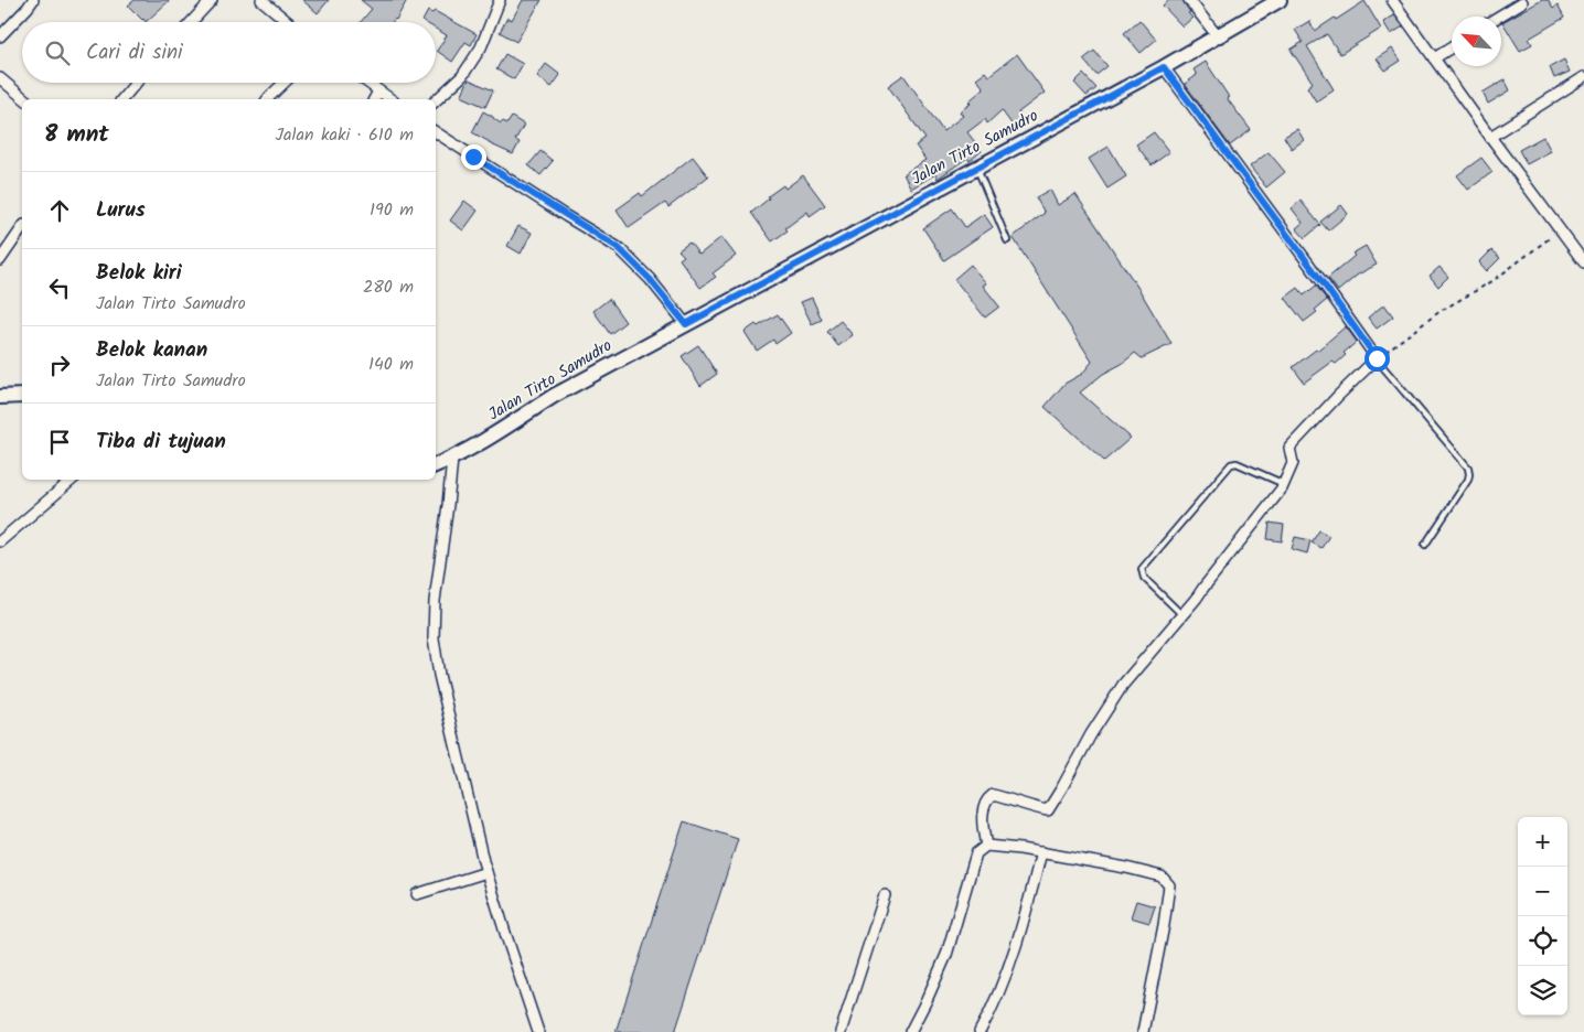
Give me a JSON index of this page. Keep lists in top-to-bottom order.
{
  "streets": {
    "street": ["Jalan Tirto Samudro"]
  },
  "north": "top left",
  "page": {
    "search": "Cari di sini",
    "heading": ["8 mnt", "Jalan kaki · 610 m"],
    "list": [
      ["Lurus", "190 m"],
      ["Belok kiri", "Jalan Tirto Samudro", "280 m"],
      ["Belok kanan", "Jalan Tirto Samudro", "140 m"],
      "Tiba di tujuan"
    ],
    "map_buttons": ["+", "−"]
  }
}
